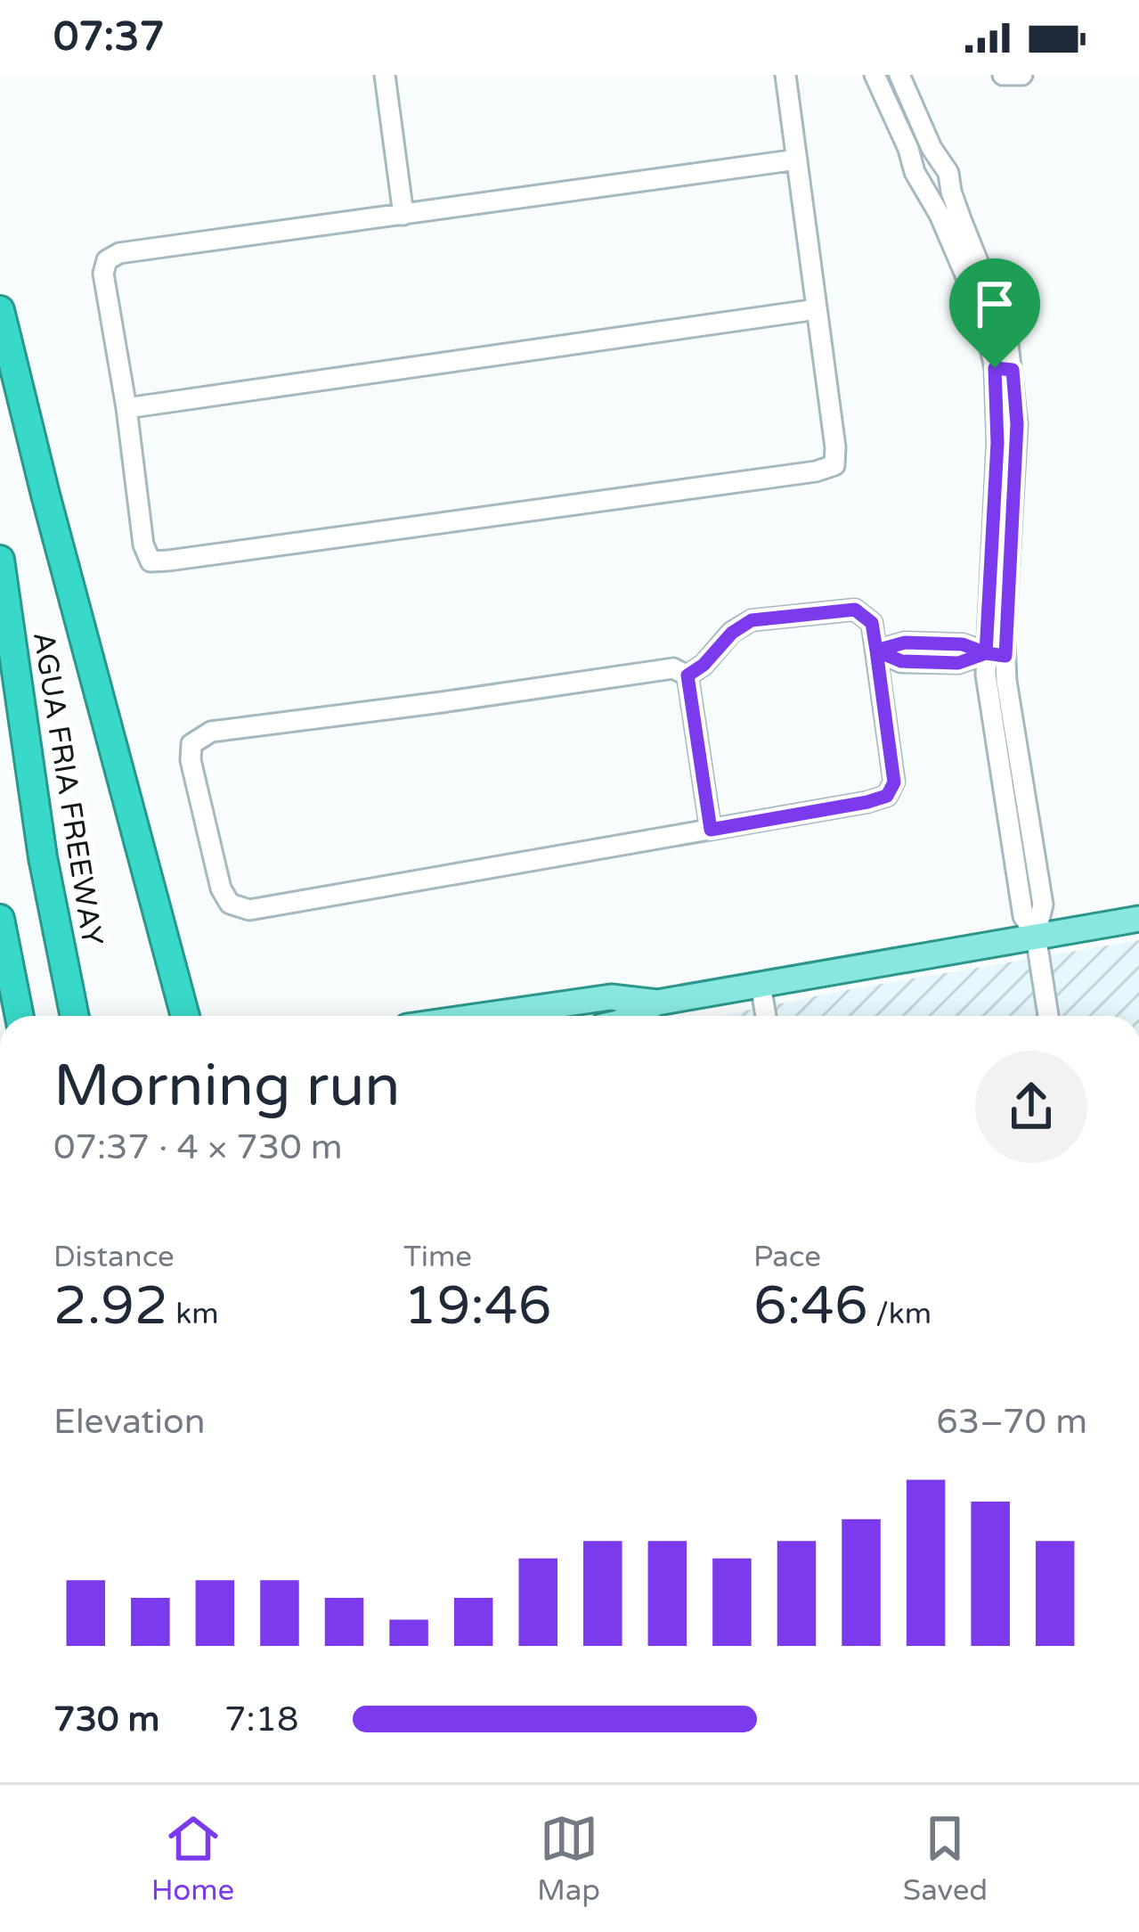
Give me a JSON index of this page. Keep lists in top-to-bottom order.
{
  "streets": {
    "highway": ["AGUA FRIA FREEWAY"]
  },
  "page": {
    "status": "07:37",
    "heading": ["Morning run", "07:37 · 4 × 730 m"],
    "stats": [
      ["Distance", "2.92 km"],
      ["Time", "19:46"],
      ["Pace", "6:46 /km"]
    ],
    "chart": ["Elevation", "63–70 m"],
    "list": [
      {
        "name": "730 m",
        "note": "7:18"
      }
    ],
    "tabs": ["Home", "Map", "Saved"]
  }
}
